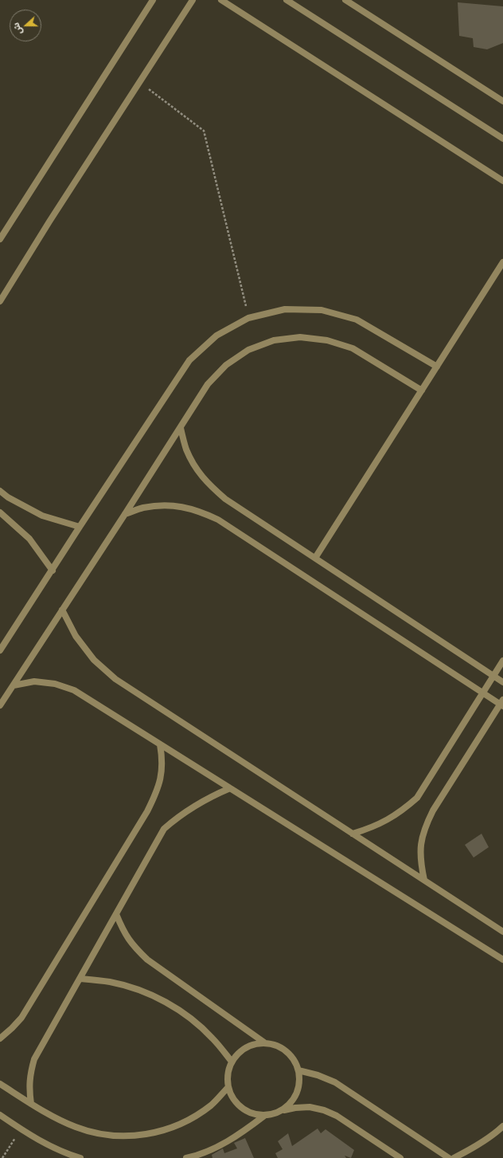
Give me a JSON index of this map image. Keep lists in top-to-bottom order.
{
  "north": "left"
}
